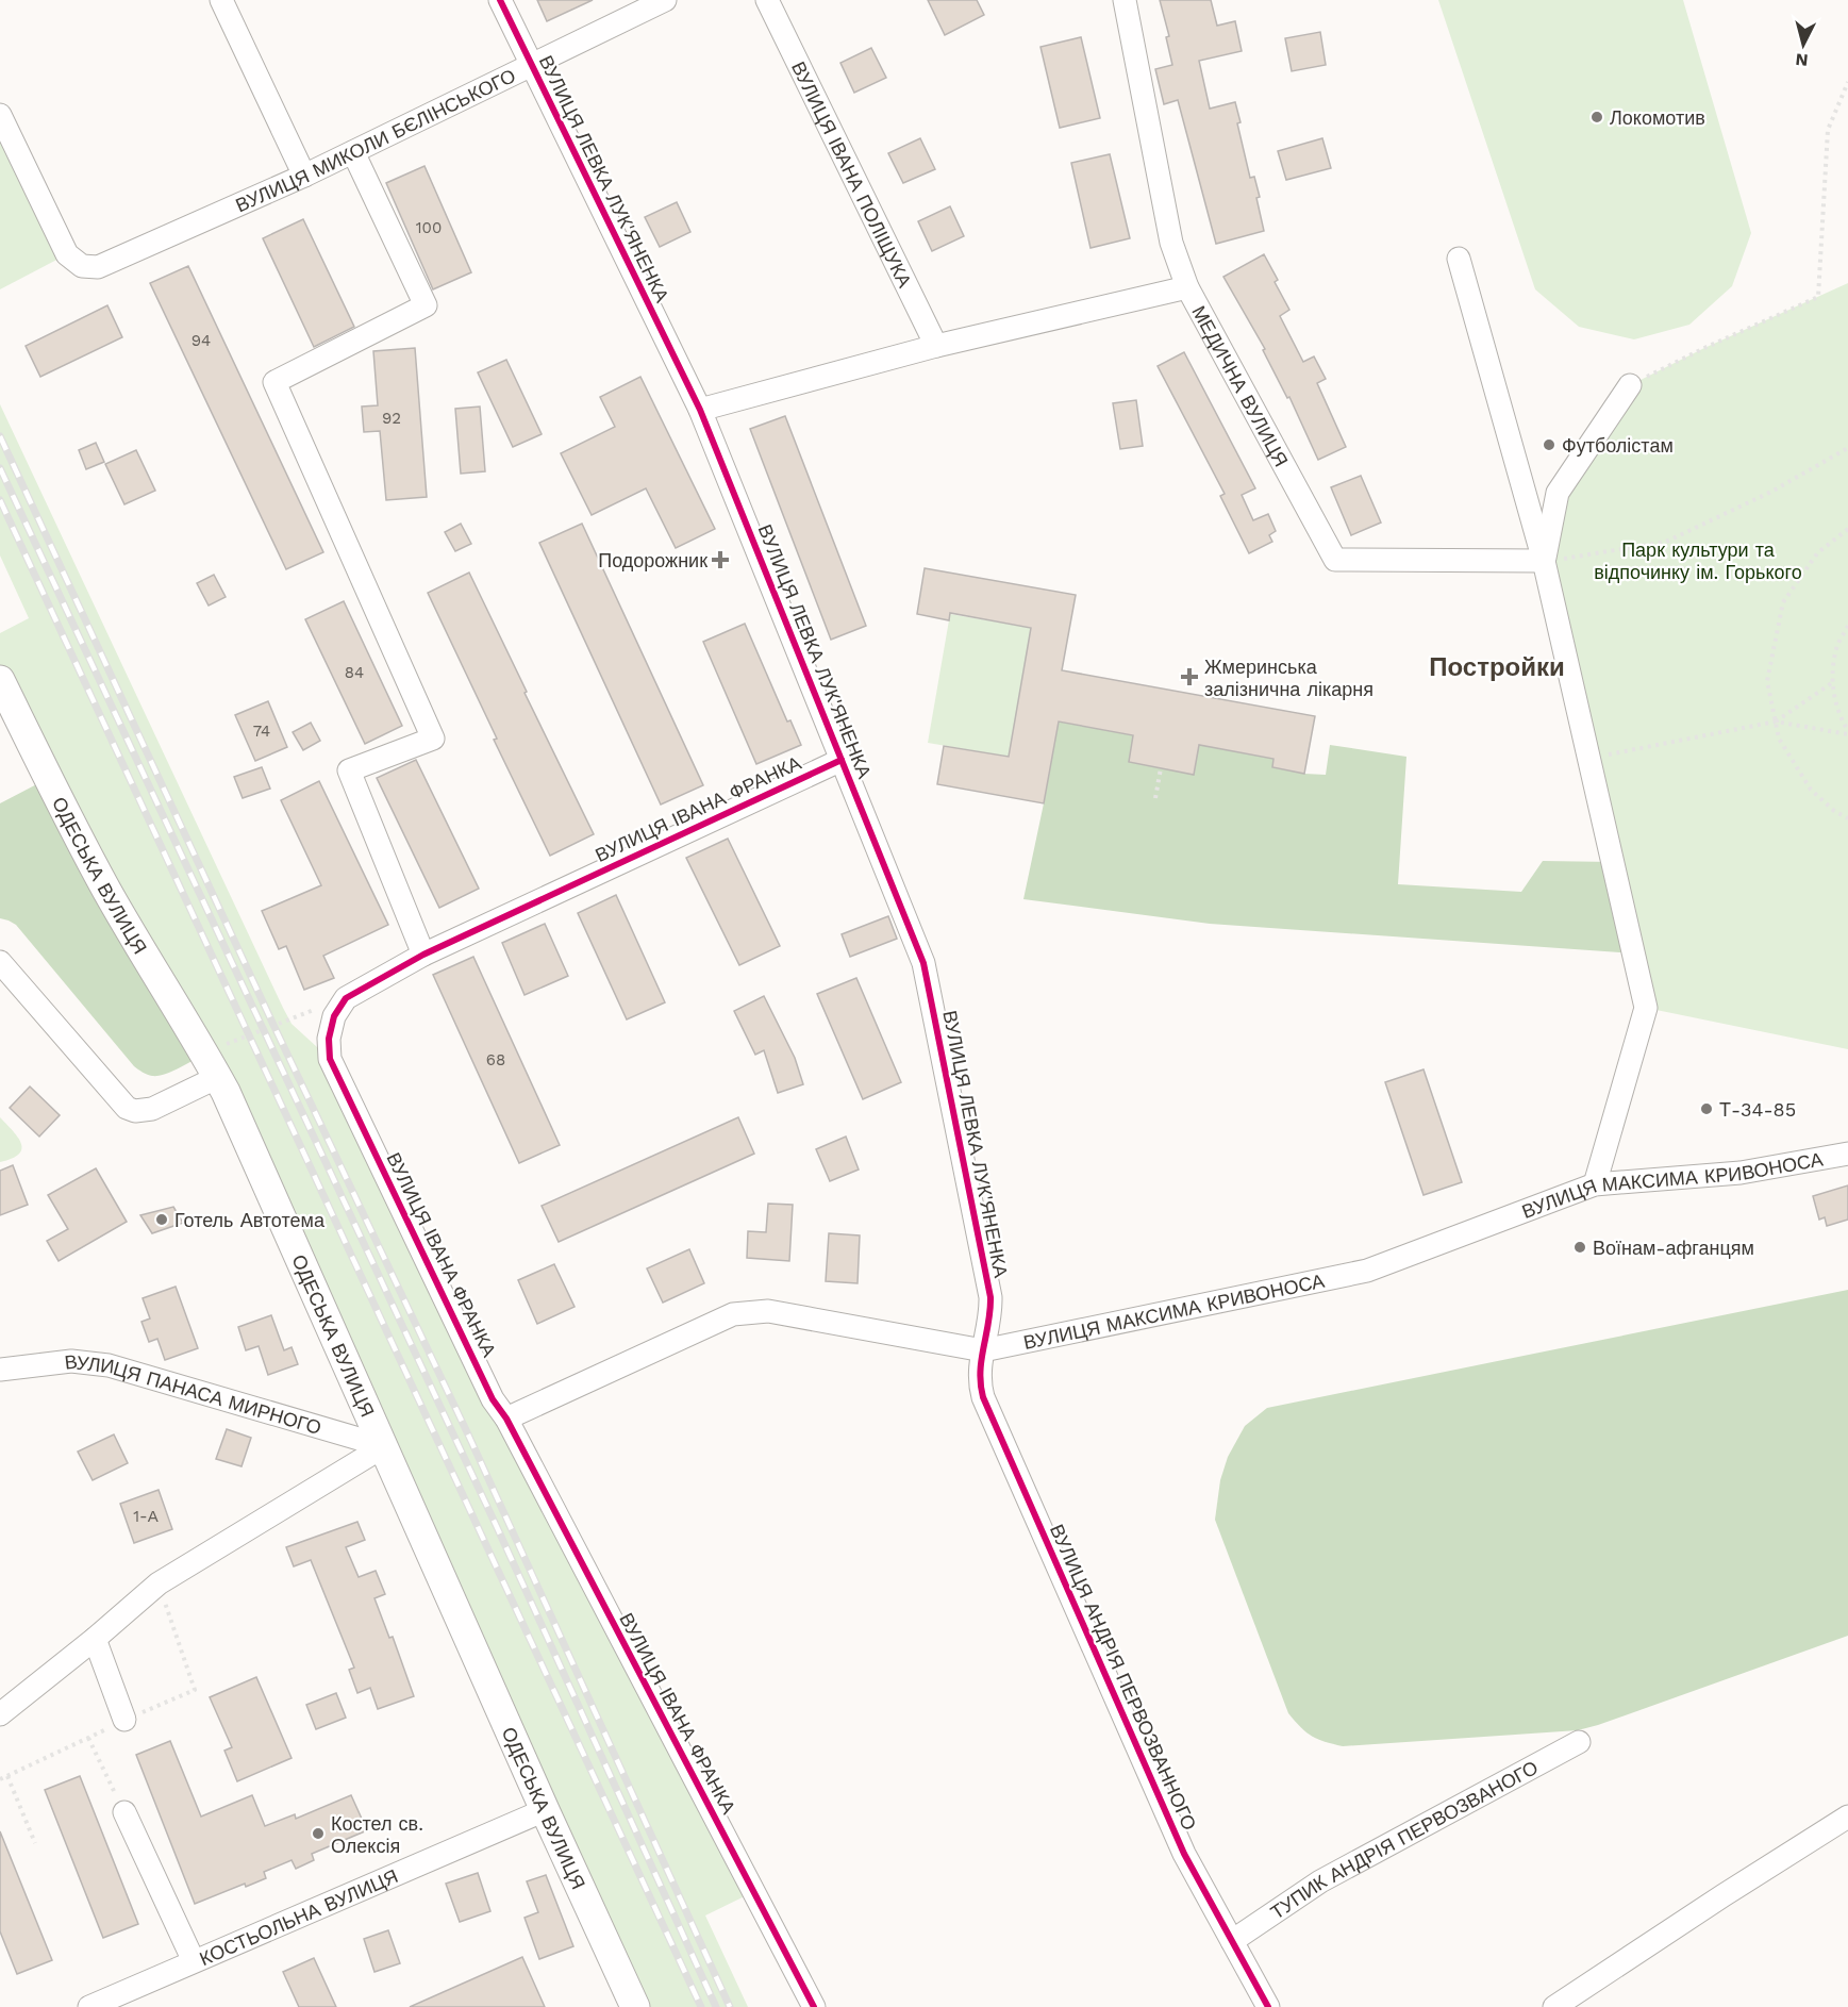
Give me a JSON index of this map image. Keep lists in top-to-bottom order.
{
  "streets": {
    "main road": ["ОДЕСЬКА ВУЛИЦЯ"],
    "street": [
      "ВУЛИЦЯ МИКОЛИ БЄЛІНСЬКОГО",
      "ВУЛИЦЯ ІВАНА ПОЛІЩУКА",
      "ВУЛИЦЯ ЛЕВКА ЛУК'ЯНЕНКА",
      "МЕДИЧНА ВУЛИЦЯ",
      "ВУЛИЦЯ ІВАНА ФРАНКА",
      "ВУЛИЦЯ МАКСИМА КРИВОНОСА",
      "ВУЛИЦЯ ПАНАСА МИРНОГО",
      "ВУЛИЦЯ АНДРІЯ ПЕРВОЗВАННОГО",
      "ТУПИК АНДРІЯ ПЕРВОЗВАНОГО",
      "КОСТЬОЛЬНА ВУЛИЦЯ"
    ]
  },
  "crossings": [
    ["ВУЛИЦЯ МИКОЛИ БЄЛІНСЬКОГО", "ВУЛИЦЯ ЛЕВКА ЛУК'ЯНЕНКА"],
    ["ВУЛИЦЯ ЛЕВКА ЛУК'ЯНЕНКА", "ВУЛИЦЯ ІВАНА ФРАНКА"],
    ["ВУЛИЦЯ ЛЕВКА ЛУК'ЯНЕНКА", "ВУЛИЦЯ МАКСИМА КРИВОНОСА"],
    ["ВУЛИЦЯ ЛЕВКА ЛУК'ЯНЕНКА", "ВУЛИЦЯ АНДРІЯ ПЕРВОЗВАННОГО"],
    ["ВУЛИЦЯ ІВАНА ФРАНКА", "ВУЛИЦЯ МАКСИМА КРИВОНОСА"],
    ["ОДЕСЬКА ВУЛИЦЯ", "ВУЛИЦЯ ПАНАСА МИРНОГО"],
    ["ОДЕСЬКА ВУЛИЦЯ", "КОСТЬОЛЬНА ВУЛИЦЯ"],
    ["ВУЛИЦЯ МАКСИМА КРИВОНОСА", "ВУЛИЦЯ АНДРІЯ ПЕРВОЗВАННОГО"],
    ["ВУЛИЦЯ АНДРІЯ ПЕРВОЗВАННОГО", "ТУПИК АНДРІЯ ПЕРВОЗВАНОГО"]
  ],
  "districts": ["Постройки"],
  "parks": ["Парк культури та відпочинку ім. Горького"],
  "places": {
    "other": [
      "Локомотив",
      "Футболістам",
      "Т-34-85",
      "Готель Автотема",
      "Воїнам-афганцям",
      "Костел св. Олексія"
    ],
    "health": ["Подорожник", "Жмеринська залізнична лікарня"]
  },
  "house_numbers": [
    "100",
    "94",
    "92",
    "84",
    "74",
    "68",
    "1-А"
  ],
  "north": "bottom"
}
